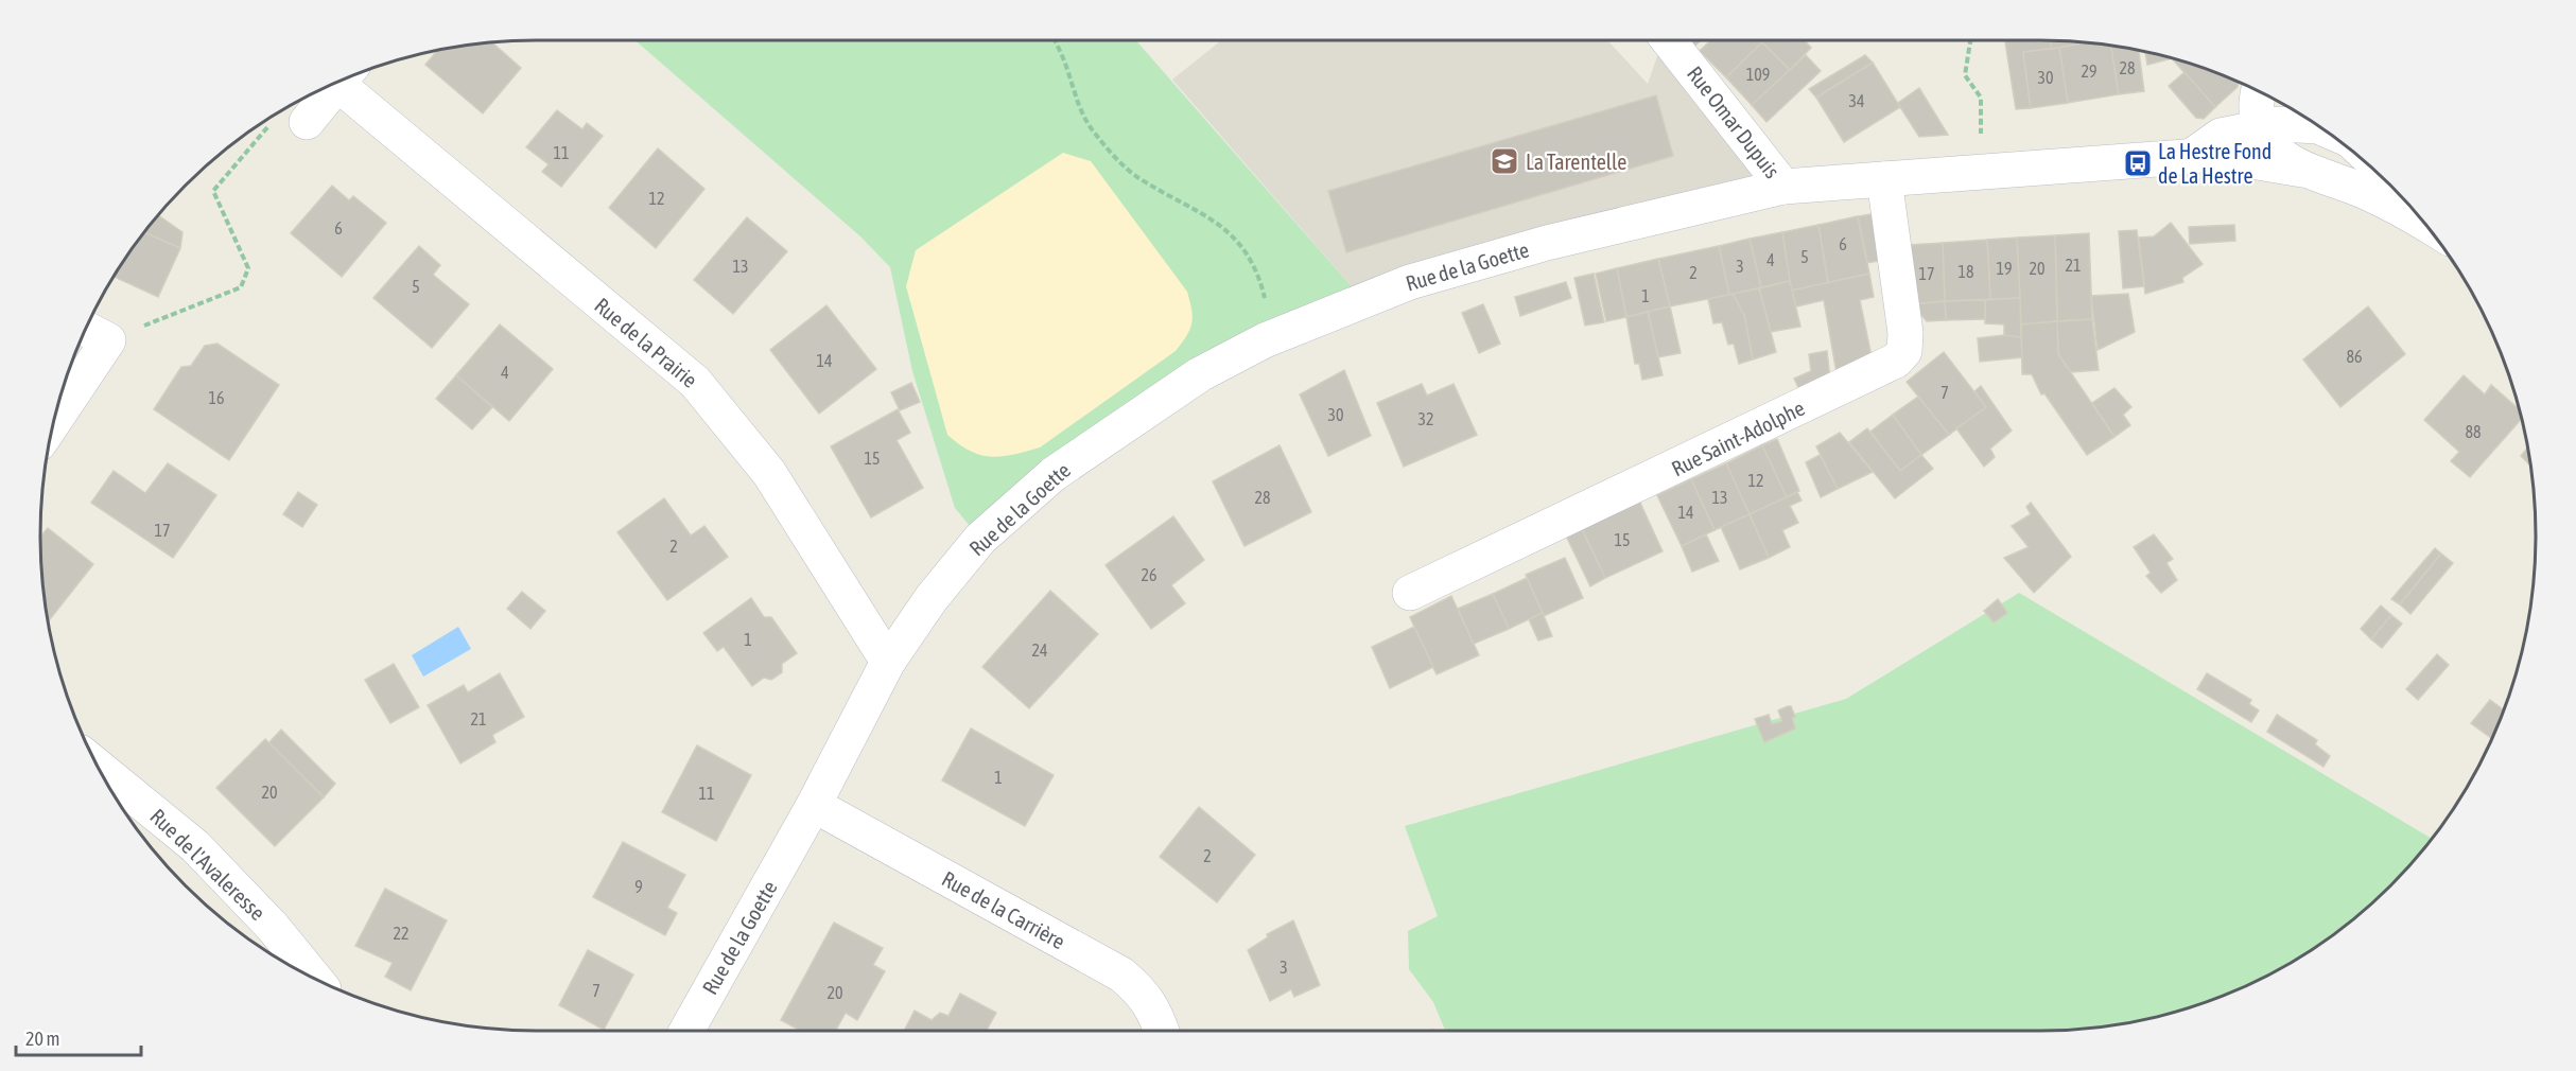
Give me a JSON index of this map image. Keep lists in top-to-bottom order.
{
  "streets": {
    "street": [
      "Rue Omar Dupuis",
      "Rue de la Goette",
      "Rue de la Prairie",
      "Rue Saint-Adolphe",
      "Rue de l'Avaleresse",
      "Rue de la Carrière"
    ]
  },
  "crossings": [
    ["Rue Omar Dupuis", "Rue de la Goette"],
    ["Rue de la Goette", "Rue de la Prairie"],
    ["Rue de la Goette", "Rue de la Carrière"]
  ],
  "places": {
    "school or university": ["La Tarentelle"],
    "bus stop": ["La Hestre Fond de La Hestre"]
  },
  "house_numbers": [
    "28",
    "29",
    "109",
    "30",
    "34",
    "11",
    "12",
    "6",
    "6",
    "5",
    "4",
    "21",
    "13",
    "3",
    "19",
    "20",
    "18",
    "2",
    "17",
    "5",
    "1",
    "86",
    "14",
    "4",
    "7",
    "16",
    "30",
    "32",
    "88",
    "15",
    "12",
    "28",
    "13",
    "14",
    "17",
    "15",
    "2",
    "26",
    "1",
    "24",
    "21",
    "1",
    "20",
    "11",
    "2",
    "9",
    "22",
    "3",
    "7",
    "20"
  ],
  "scale_bar": "20 m"
}
